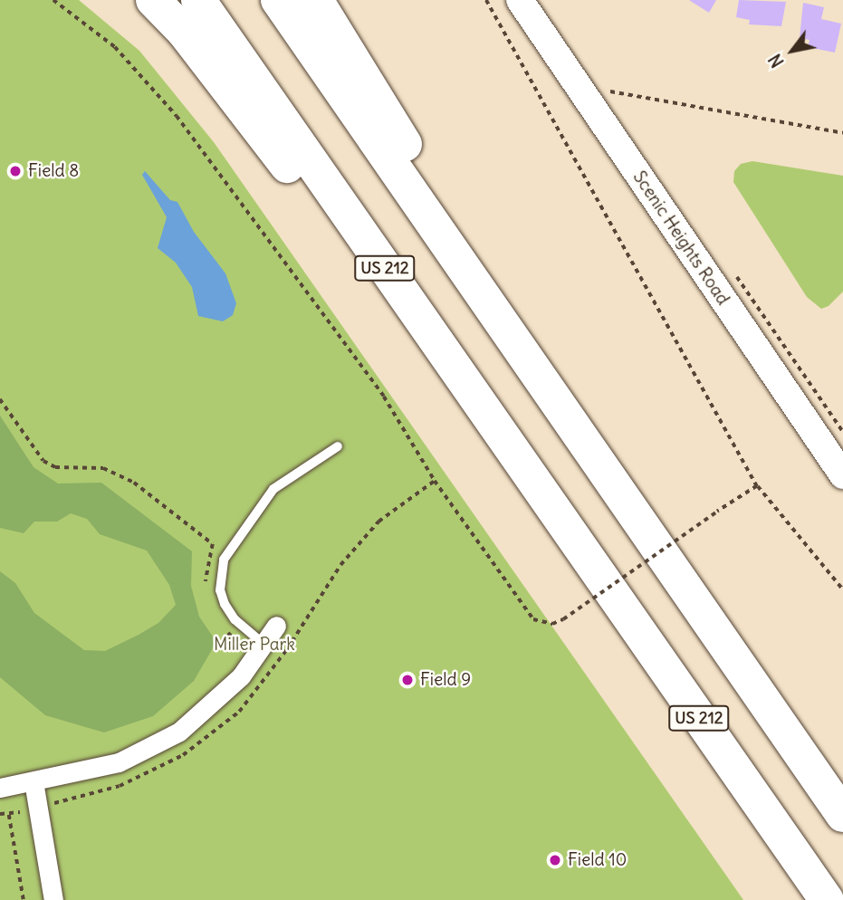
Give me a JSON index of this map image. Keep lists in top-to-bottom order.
{
  "streets": {
    "highway": ["US 212"],
    "street": ["Scenic Heights Road"]
  },
  "parks": ["Miller Park"],
  "places": ["Field 8", "Field 9", "Field 10"],
  "north": "bottom left"
}
